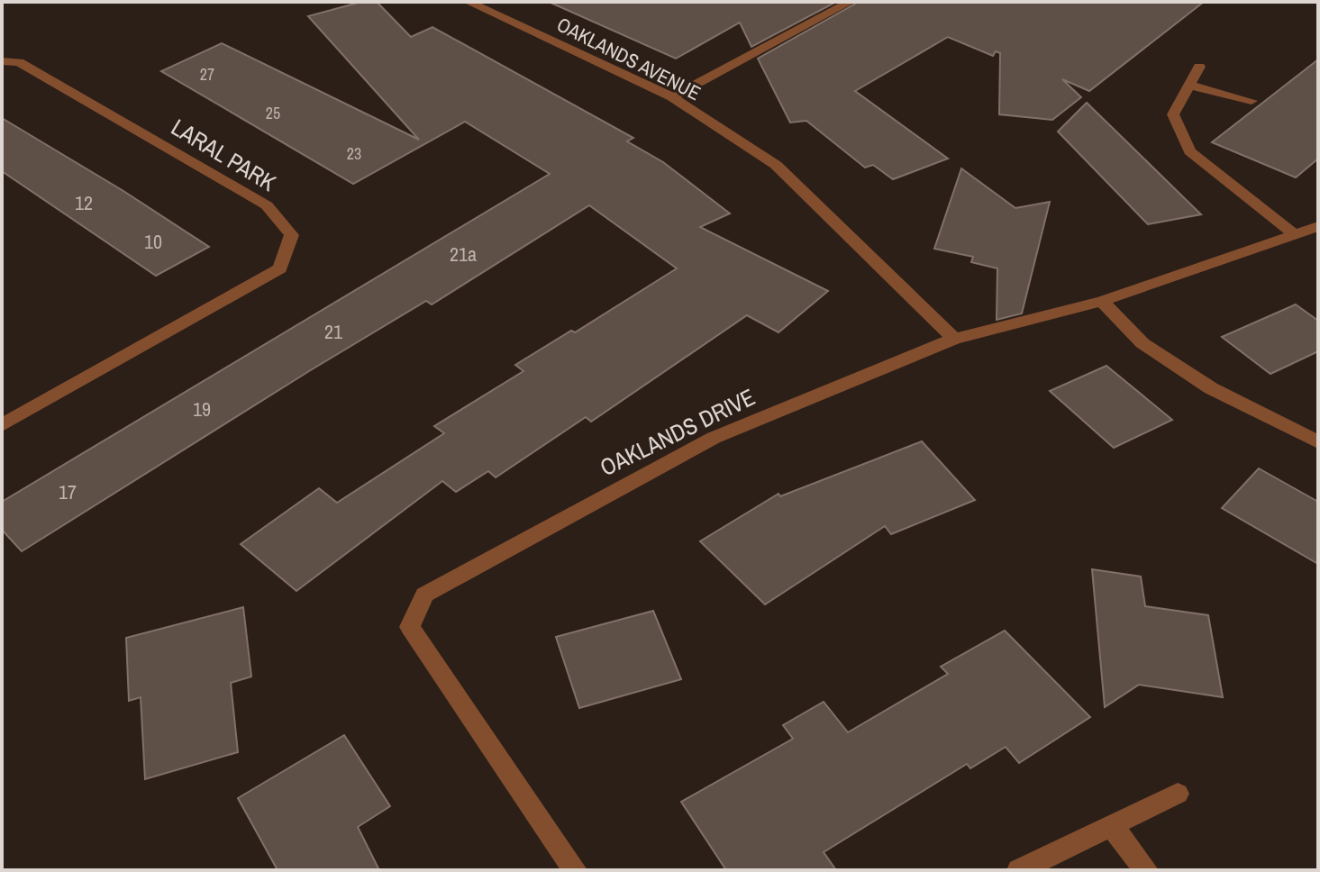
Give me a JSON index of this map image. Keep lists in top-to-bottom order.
{
  "streets": {
    "street": ["OAKLANDS AVENUE", "LARAL PARK", "OAKLANDS DRIVE"]
  },
  "crossings": [
    ["OAKLANDS AVENUE", "OAKLANDS DRIVE"]
  ],
  "house_numbers": [
    "27",
    "25",
    "23",
    "12",
    "10",
    "21a",
    "21",
    "19",
    "17"
  ]
}
